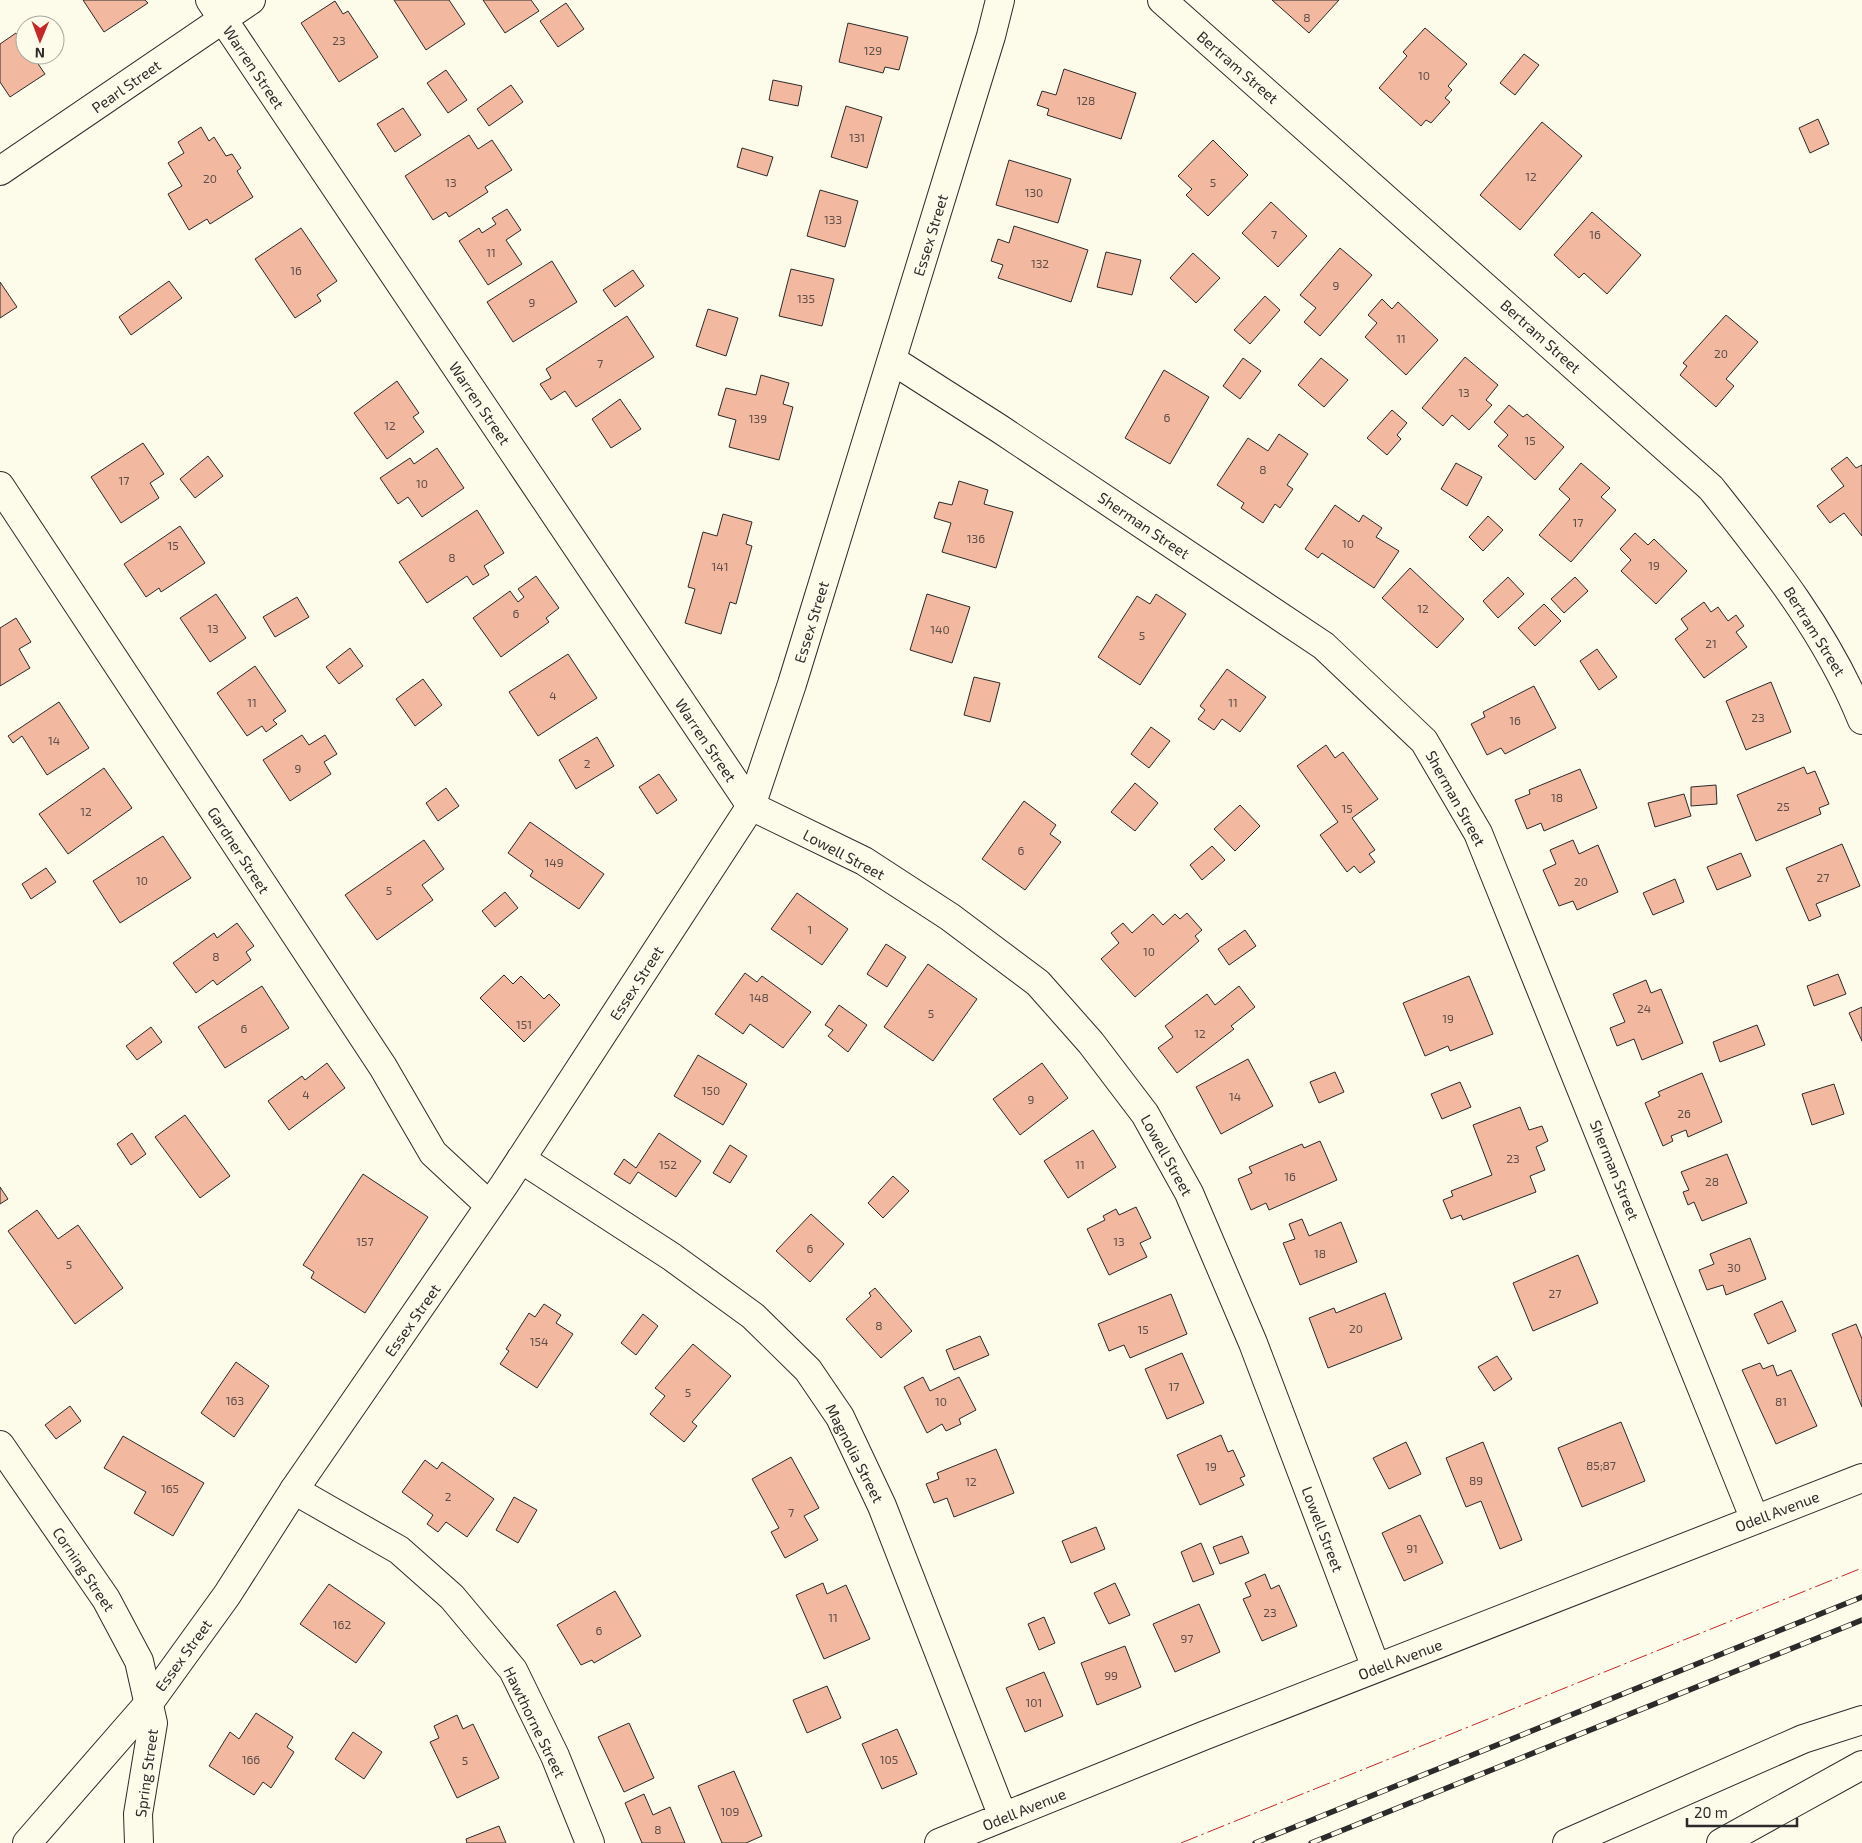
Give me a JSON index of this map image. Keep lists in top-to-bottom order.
{
  "streets": {
    "street": [
      "Warren Street",
      "Bertram Street",
      "Pearl Street",
      "Essex Street",
      "Sherman Street",
      "Gardner Street",
      "Lowell Street",
      "Magnolia Street",
      "Odell Avenue",
      "Corning Street",
      "Hawthorne Street",
      "Spring Street"
    ]
  },
  "crossings": [
    ["Warren Street", "Pearl Street"],
    ["Warren Street", "Essex Street"],
    ["Warren Street", "Lowell Street"],
    ["Essex Street", "Sherman Street"],
    ["Essex Street", "Gardner Street"],
    ["Essex Street", "Lowell Street"],
    ["Essex Street", "Magnolia Street"],
    ["Essex Street", "Corning Street"],
    ["Essex Street", "Hawthorne Street"],
    ["Essex Street", "Spring Street"],
    ["Sherman Street", "Odell Avenue"],
    ["Lowell Street", "Odell Avenue"],
    ["Magnolia Street", "Odell Avenue"],
    ["Corning Street", "Spring Street"]
  ],
  "house_numbers": [
    "8",
    "23",
    "129",
    "10",
    "128",
    "131",
    "12",
    "20",
    "13",
    "5",
    "130",
    "133",
    "7",
    "16",
    "11",
    "132",
    "16",
    "9",
    "135",
    "9",
    "11",
    "20",
    "7",
    "13",
    "6",
    "139",
    "12",
    "15",
    "8",
    "17",
    "10",
    "17",
    "136",
    "10",
    "15",
    "8",
    "19",
    "141",
    "12",
    "6",
    "13",
    "140",
    "5",
    "21",
    "4",
    "11",
    "11",
    "23",
    "16",
    "14",
    "2",
    "9",
    "18",
    "25",
    "15",
    "12",
    "6",
    "149",
    "27",
    "10",
    "20",
    "5",
    "1",
    "10",
    "8",
    "148",
    "24",
    "5",
    "19",
    "151",
    "6",
    "12",
    "150",
    "4",
    "14",
    "9",
    "26",
    "23",
    "152",
    "11",
    "16",
    "28",
    "157",
    "13",
    "6",
    "18",
    "5",
    "30",
    "27",
    "8",
    "20",
    "15",
    "154",
    "17",
    "5",
    "163",
    "10",
    "81",
    "85;87",
    "19",
    "89",
    "12",
    "165",
    "2",
    "7",
    "91",
    "23",
    "11",
    "162",
    "6",
    "97",
    "99",
    "101",
    "166",
    "105",
    "5",
    "109",
    "8"
  ],
  "scale_bar": "20 m",
  "north": "bottom"
}
